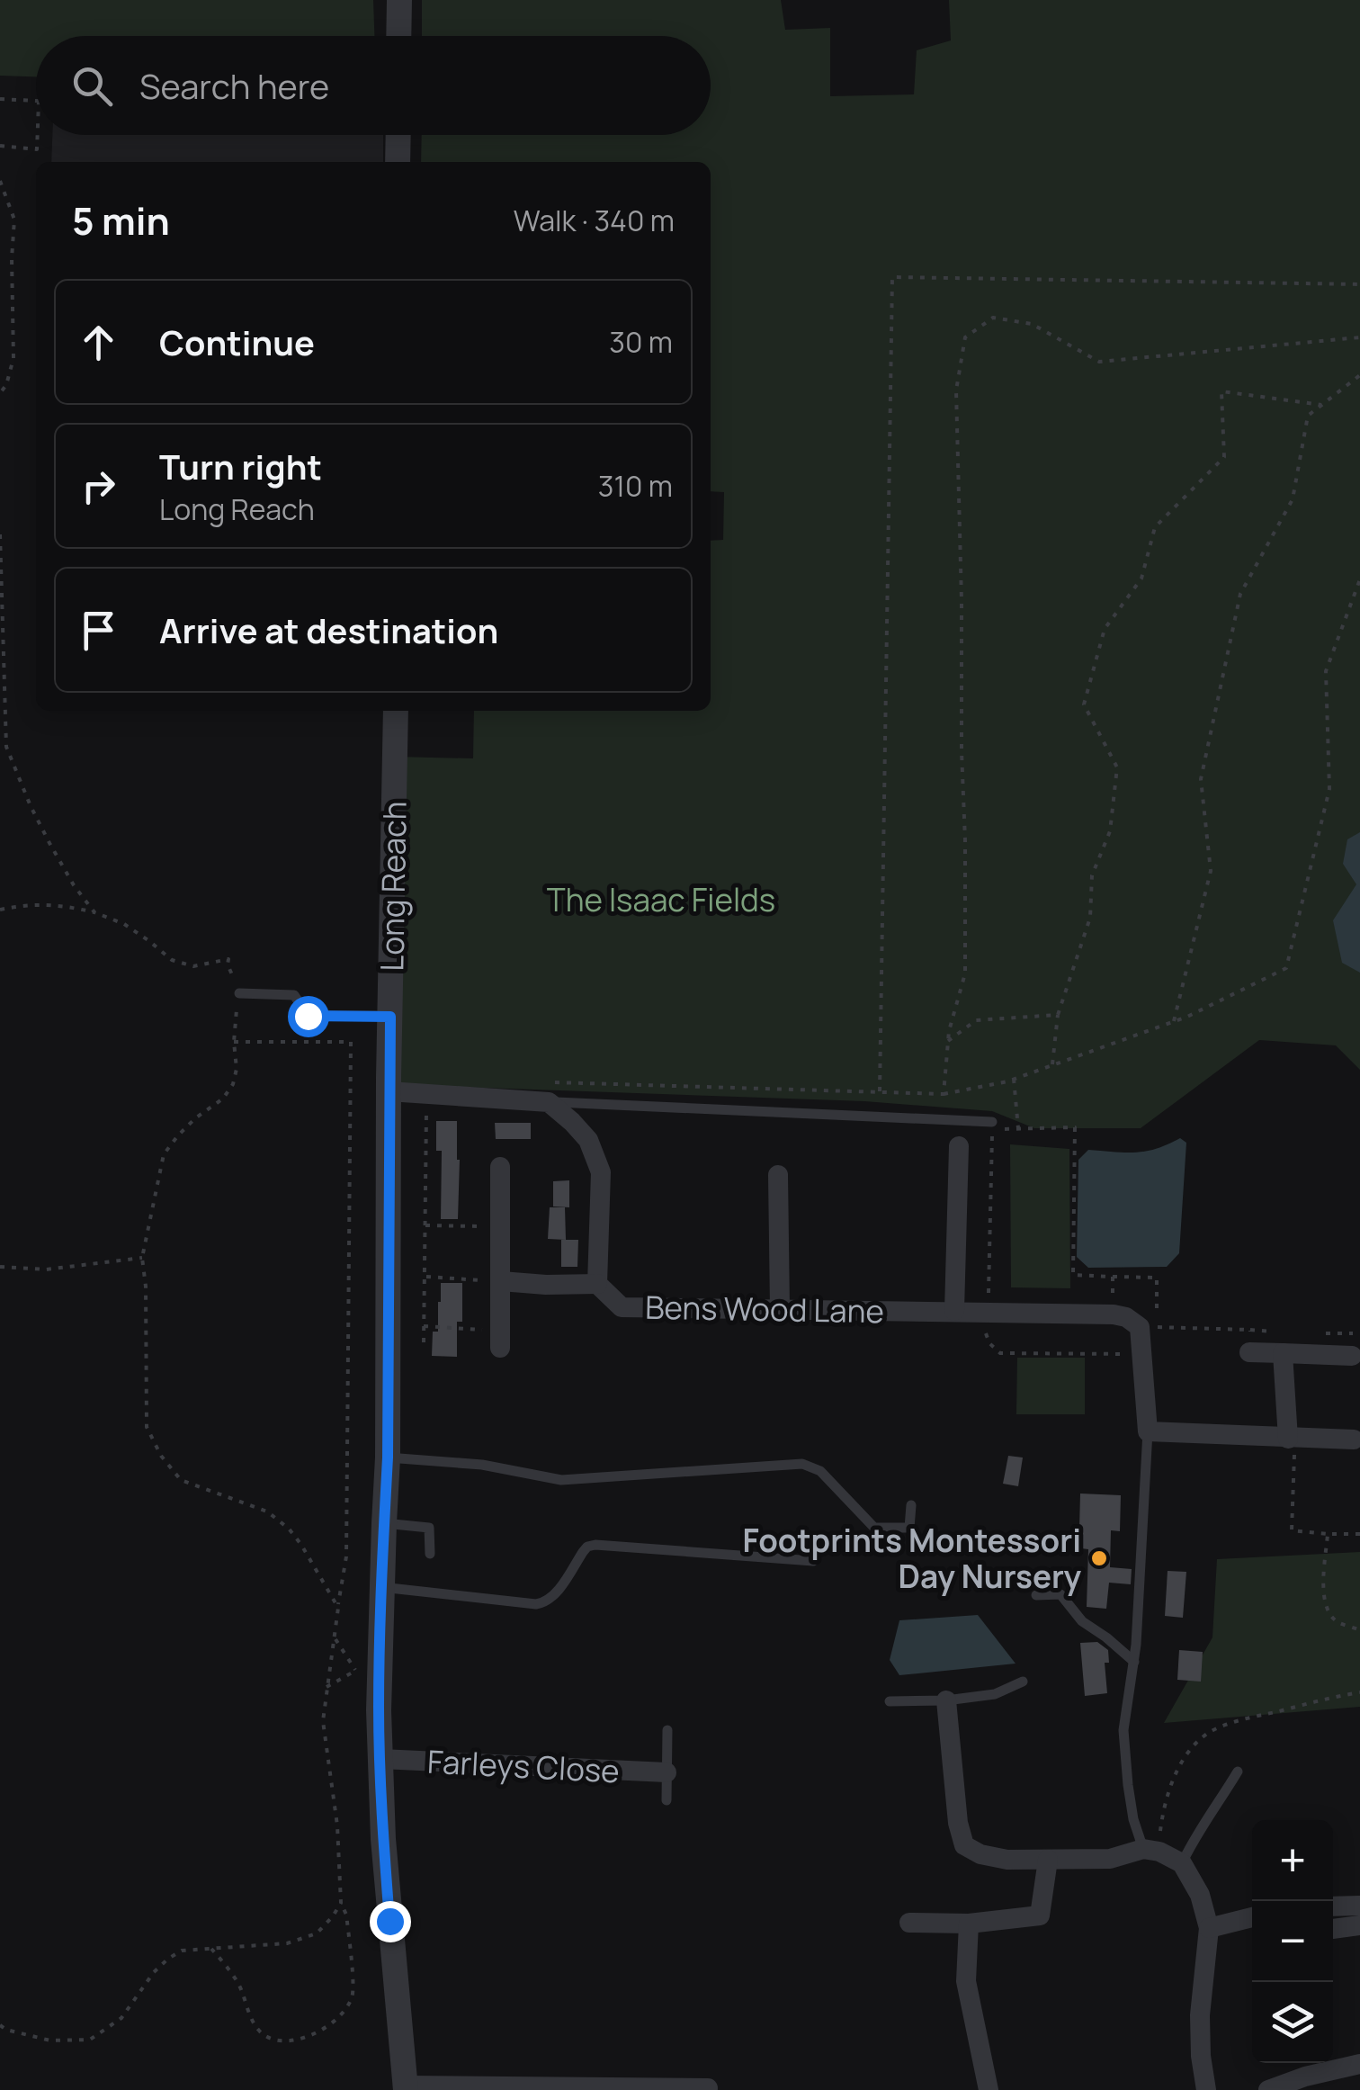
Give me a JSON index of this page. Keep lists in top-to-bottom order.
{
  "streets": {
    "street": ["Long Reach", "Bens Wood Lane", "Farleys Close"]
  },
  "crossings": [
    ["Long Reach", "Farleys Close"]
  ],
  "parks": ["The Isaac Fields"],
  "places": ["Footprints Montessori Day Nursery"],
  "page": {
    "search": "Search here",
    "heading": ["5 min", "Walk · 340 m"],
    "list": [
      ["Continue", "30 m"],
      ["Turn right", "Long Reach", "310 m"],
      "Arrive at destination"
    ],
    "map_buttons": ["+", "−"]
  }
}
